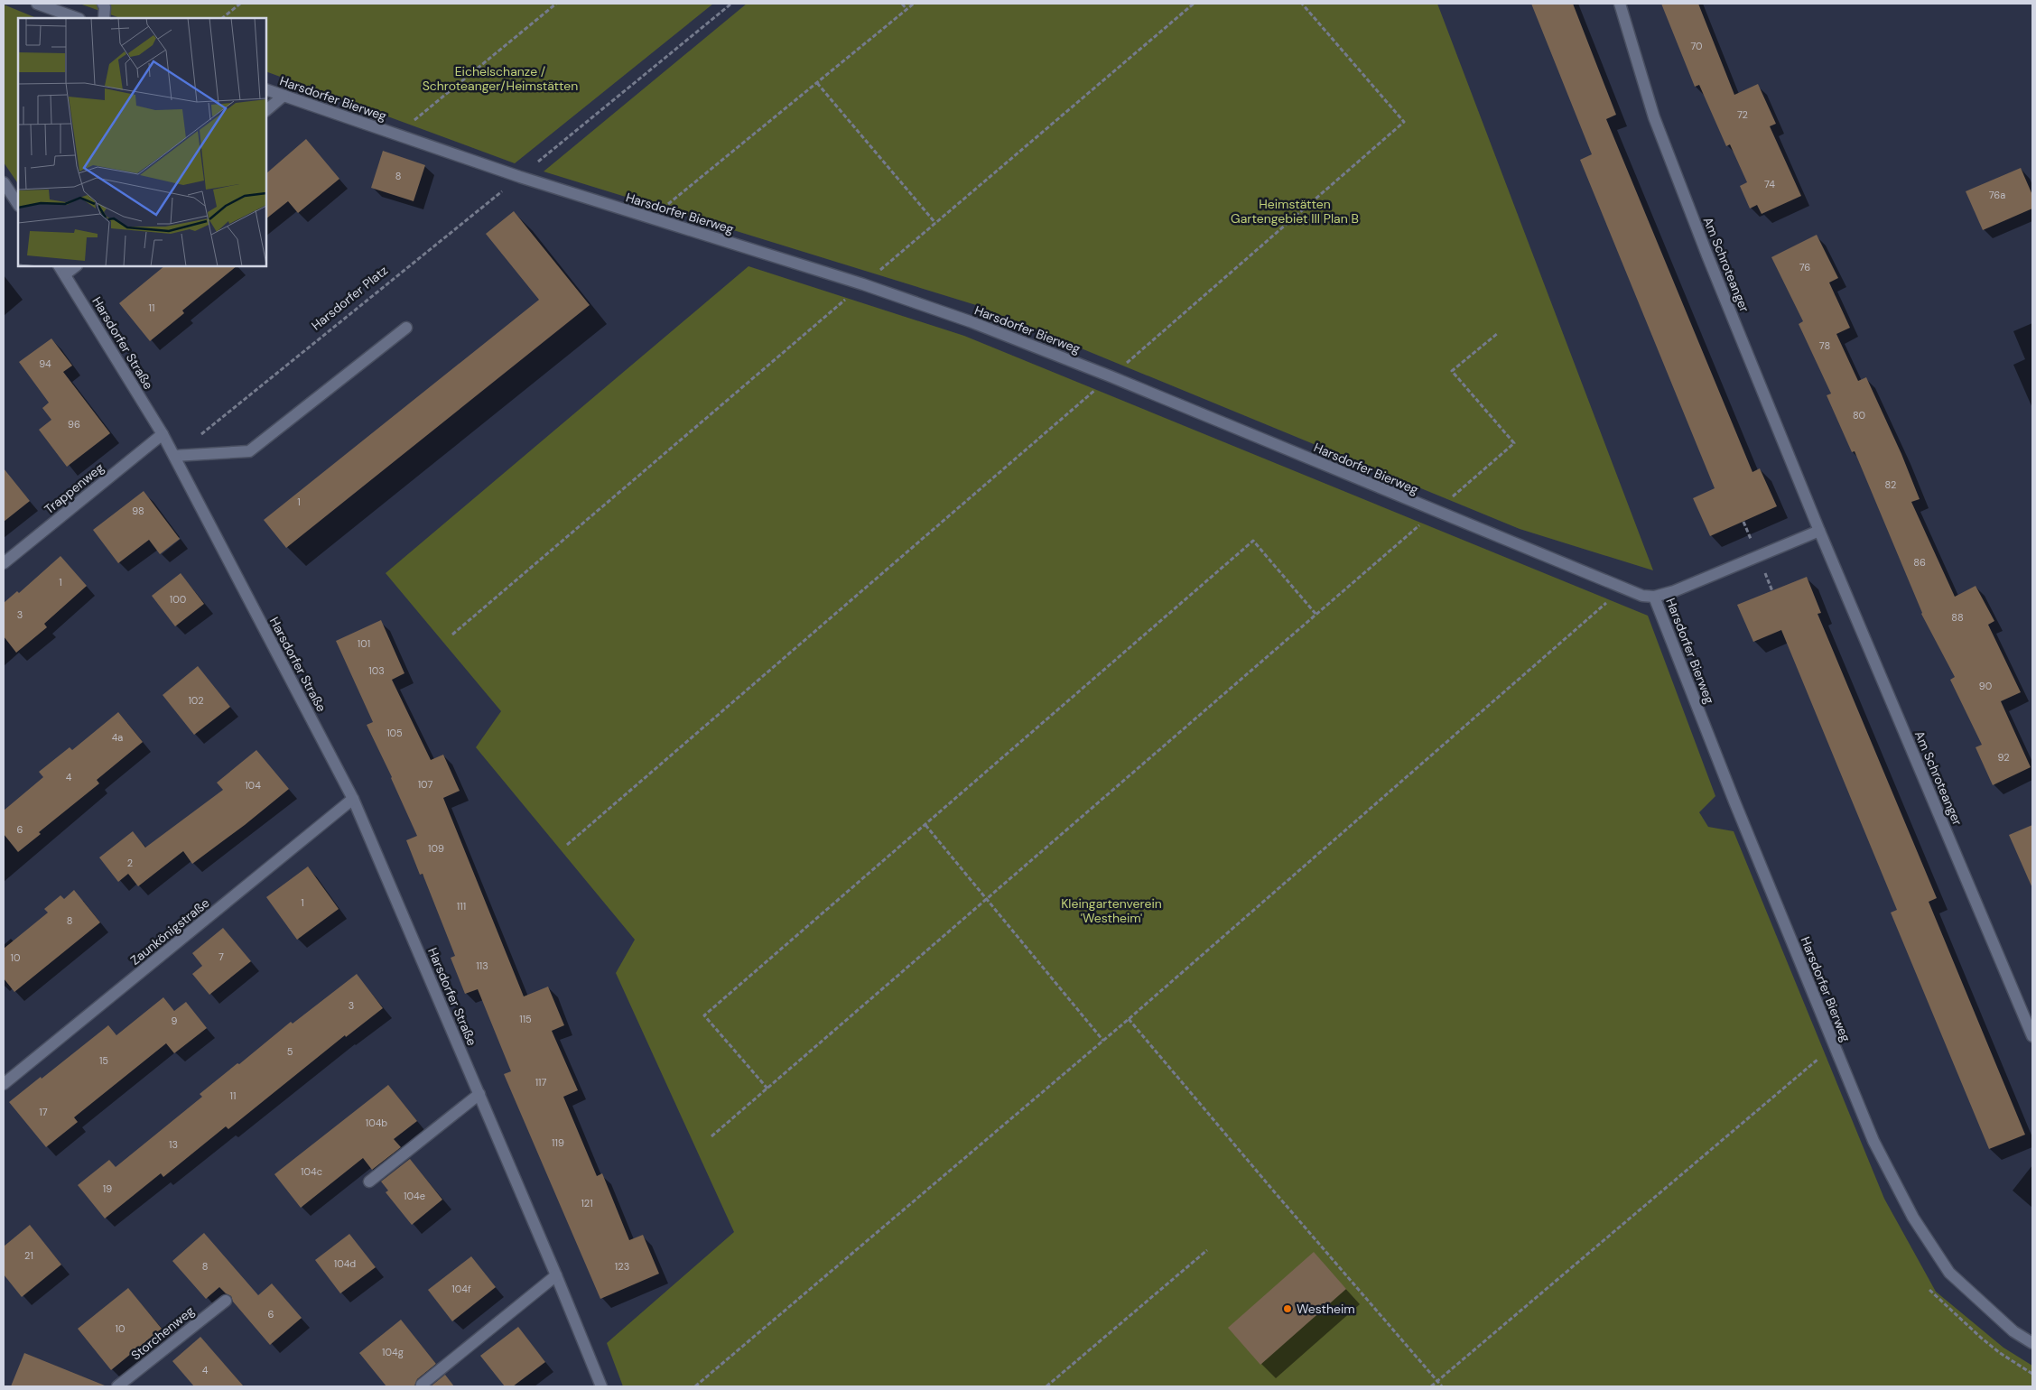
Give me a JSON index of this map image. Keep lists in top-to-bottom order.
{
  "streets": {
    "street": [
      "Harsdorfer Bierweg",
      "Am Schroteanger",
      "Harsdorfer Straße",
      "Trappenweg",
      "Zaunkönigstraße",
      "Storchenweg"
    ],
    "path": ["Harsdorfer Platz"]
  },
  "crossings": [
    ["Harsdorfer Bierweg", "Harsdorfer Platz"],
    ["Harsdorfer Straße", "Trappenweg"],
    ["Harsdorfer Straße", "Zaunkönigstraße"]
  ],
  "parks": ["Eichelschanze / Schroteanger/Heimstätten", "Heimstätten Gartengebiet III Plan B", "Kleingartenverein 'Westheim'"],
  "places": ["Westheim"],
  "house_numbers": [
    "70",
    "72",
    "8",
    "74",
    "76a",
    "76",
    "11",
    "78",
    "94",
    "80",
    "96",
    "82",
    "1",
    "98",
    "86",
    "1",
    "100",
    "3",
    "88",
    "101",
    "103",
    "90",
    "102",
    "105",
    "4a",
    "92",
    "4",
    "107",
    "104",
    "6",
    "109",
    "2",
    "1",
    "111",
    "8",
    "7",
    "10",
    "113",
    "3",
    "115",
    "9",
    "5",
    "15",
    "117",
    "11",
    "17",
    "104b",
    "119",
    "13",
    "104c",
    "19",
    "104e",
    "121",
    "21",
    "104d",
    "8",
    "123",
    "104f",
    "6",
    "10",
    "104g",
    "4"
  ]
}
